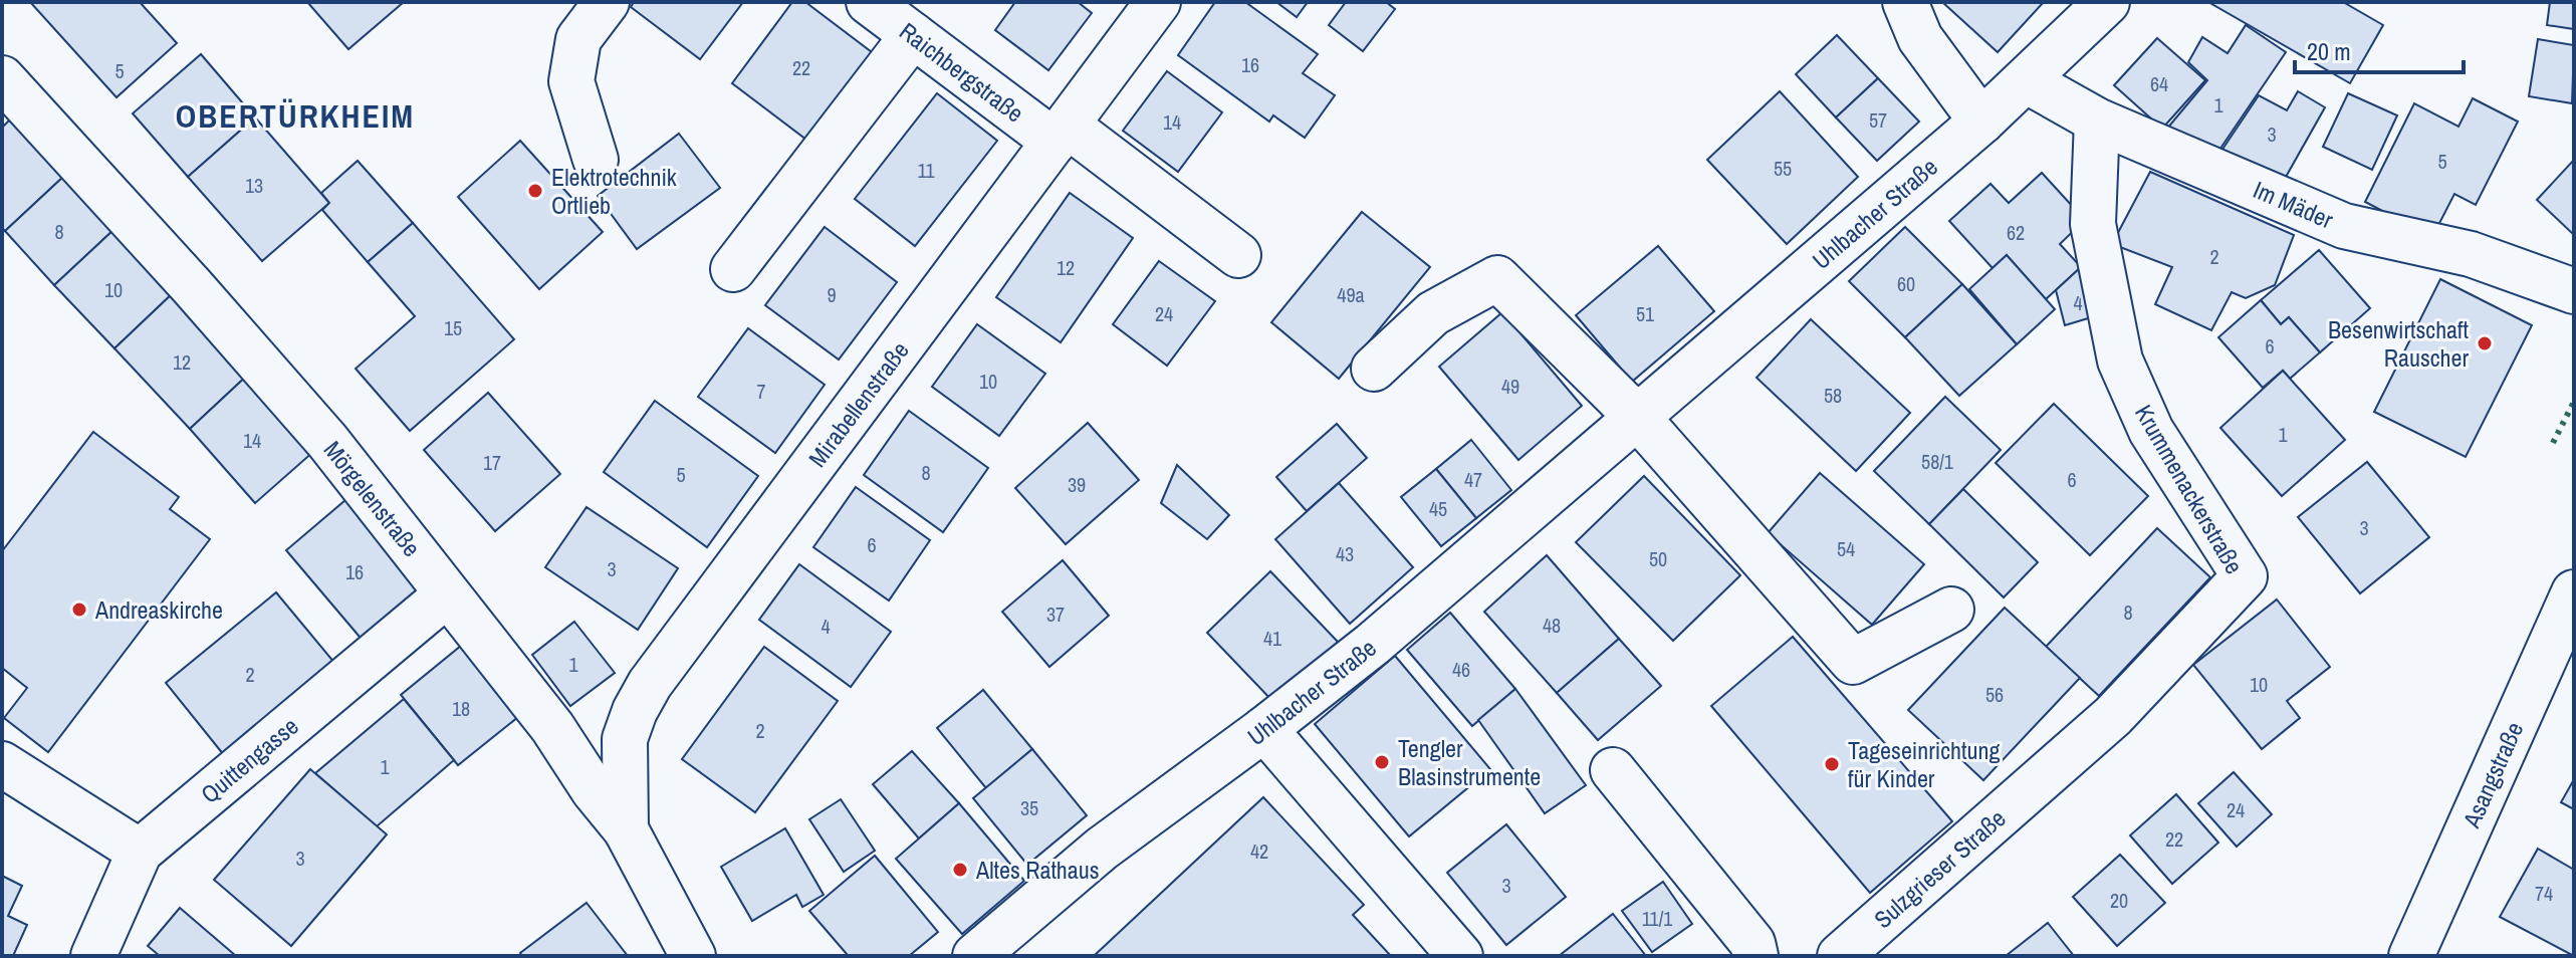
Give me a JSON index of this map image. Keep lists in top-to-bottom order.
{
  "streets": {
    "street": [
      "Raichbergstraße",
      "Im Mäder",
      "Uhlbacher Straße",
      "Mirabellenstraße",
      "Krummenackerstraße",
      "Mörgelenstraße",
      "Quittengasse",
      "Asangstraße",
      "Sulzgrieser Straße"
    ]
  },
  "crossings": [
    ["Raichbergstraße", "Mirabellenstraße"],
    ["Im Mäder", "Uhlbacher Straße"],
    ["Im Mäder", "Krummenackerstraße"],
    ["Mirabellenstraße", "Mörgelenstraße"],
    ["Krummenackerstraße", "Sulzgrieser Straße"],
    ["Mörgelenstraße", "Quittengasse"]
  ],
  "districts": ["OBERTÜRKHEIM"],
  "places": [
    "Elektrotechnik Ortlieb",
    "Besenwirtschaft Rauscher",
    "Andreaskirche",
    "Tengler Blasinstrumente",
    "Tageseinrichtung für Kinder",
    "Altes Rathaus"
  ],
  "house_numbers": [
    "16",
    "22",
    "5",
    "64",
    "1",
    "57",
    "14",
    "3",
    "5",
    "55",
    "11",
    "13",
    "8",
    "62",
    "2",
    "12",
    "60",
    "10",
    "9",
    "49a",
    "4",
    "24",
    "51",
    "15",
    "6",
    "12",
    "10",
    "49",
    "7",
    "58",
    "1",
    "14",
    "58/1",
    "17",
    "8",
    "5",
    "47",
    "6",
    "39",
    "45",
    "3",
    "6",
    "54",
    "43",
    "50",
    "3",
    "16",
    "8",
    "37",
    "48",
    "4",
    "41",
    "1",
    "46",
    "2",
    "10",
    "56",
    "18",
    "2",
    "1",
    "35",
    "24",
    "22",
    "42",
    "3",
    "3",
    "74",
    "20",
    "11/1"
  ],
  "scale_bar": "20 m"
}
